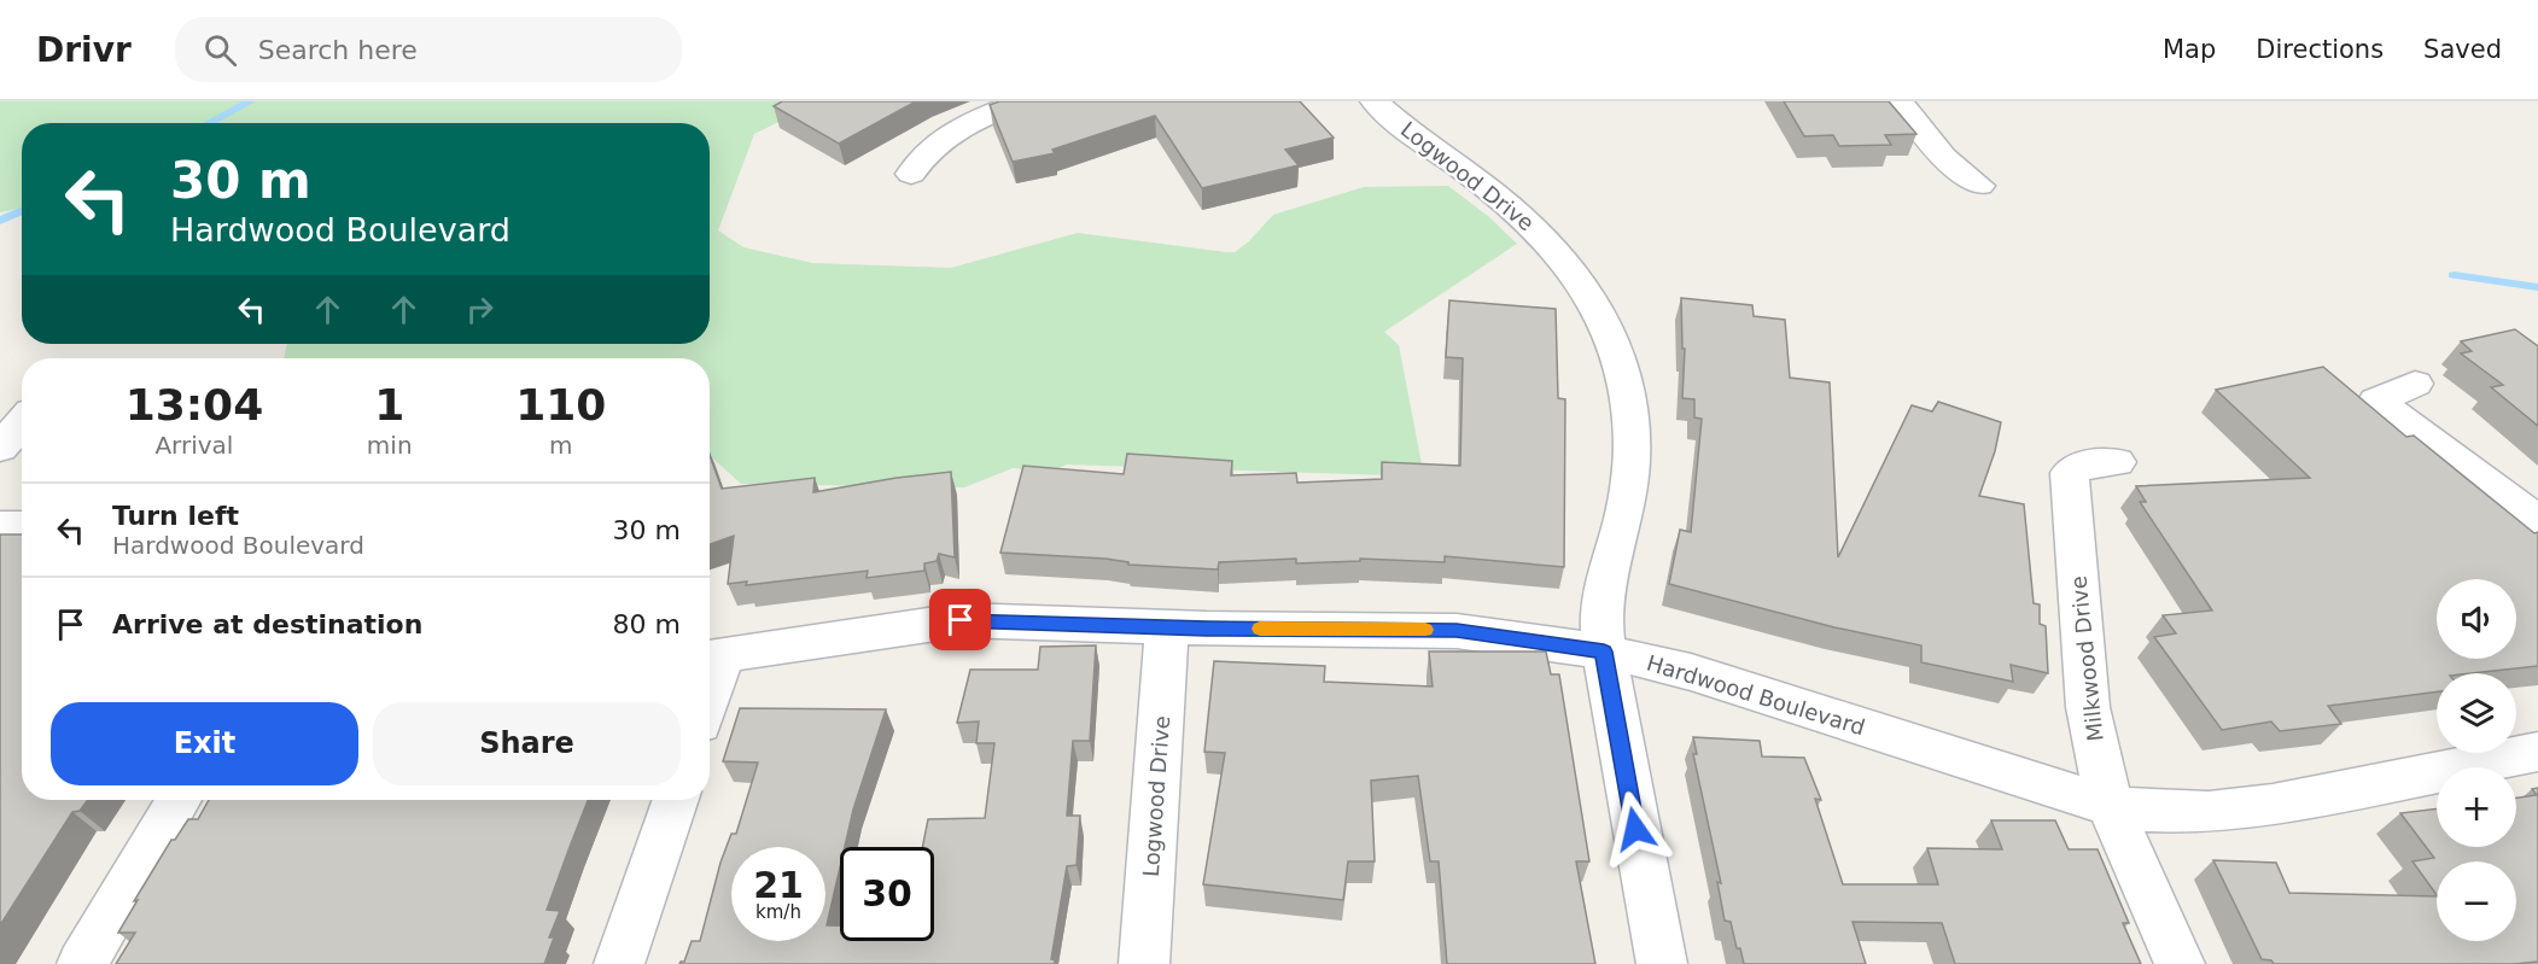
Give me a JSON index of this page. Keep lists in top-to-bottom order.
{
  "streets": {
    "street": ["Logwood Drive", "Milkwood Drive", "Hardwood Boulevard"]
  },
  "crossings": [
    ["Logwood Drive", "Hardwood Boulevard"],
    ["Milkwood Drive", "Hardwood Boulevard"]
  ],
  "page": {
    "header": "Drivr",
    "search": "Search here",
    "nav": ["Map", "Directions", "Saved"],
    "turn": ["30 m", "Hardwood Boulevard"],
    "eta": [
      "13:04",
      "Arrival",
      "1",
      "min",
      "110",
      "m"
    ],
    "list": [
      {
        "name": "Turn left",
        "note": "Hardwood Boulevard",
        "value": "30 m"
      },
      {
        "name": "Arrive at destination",
        "value": "80 m"
      }
    ],
    "map_buttons": ["+", "−"],
    "buttons": ["Exit", "Share"],
    "speed": "21 km/h",
    "limit": "30"
  }
}
